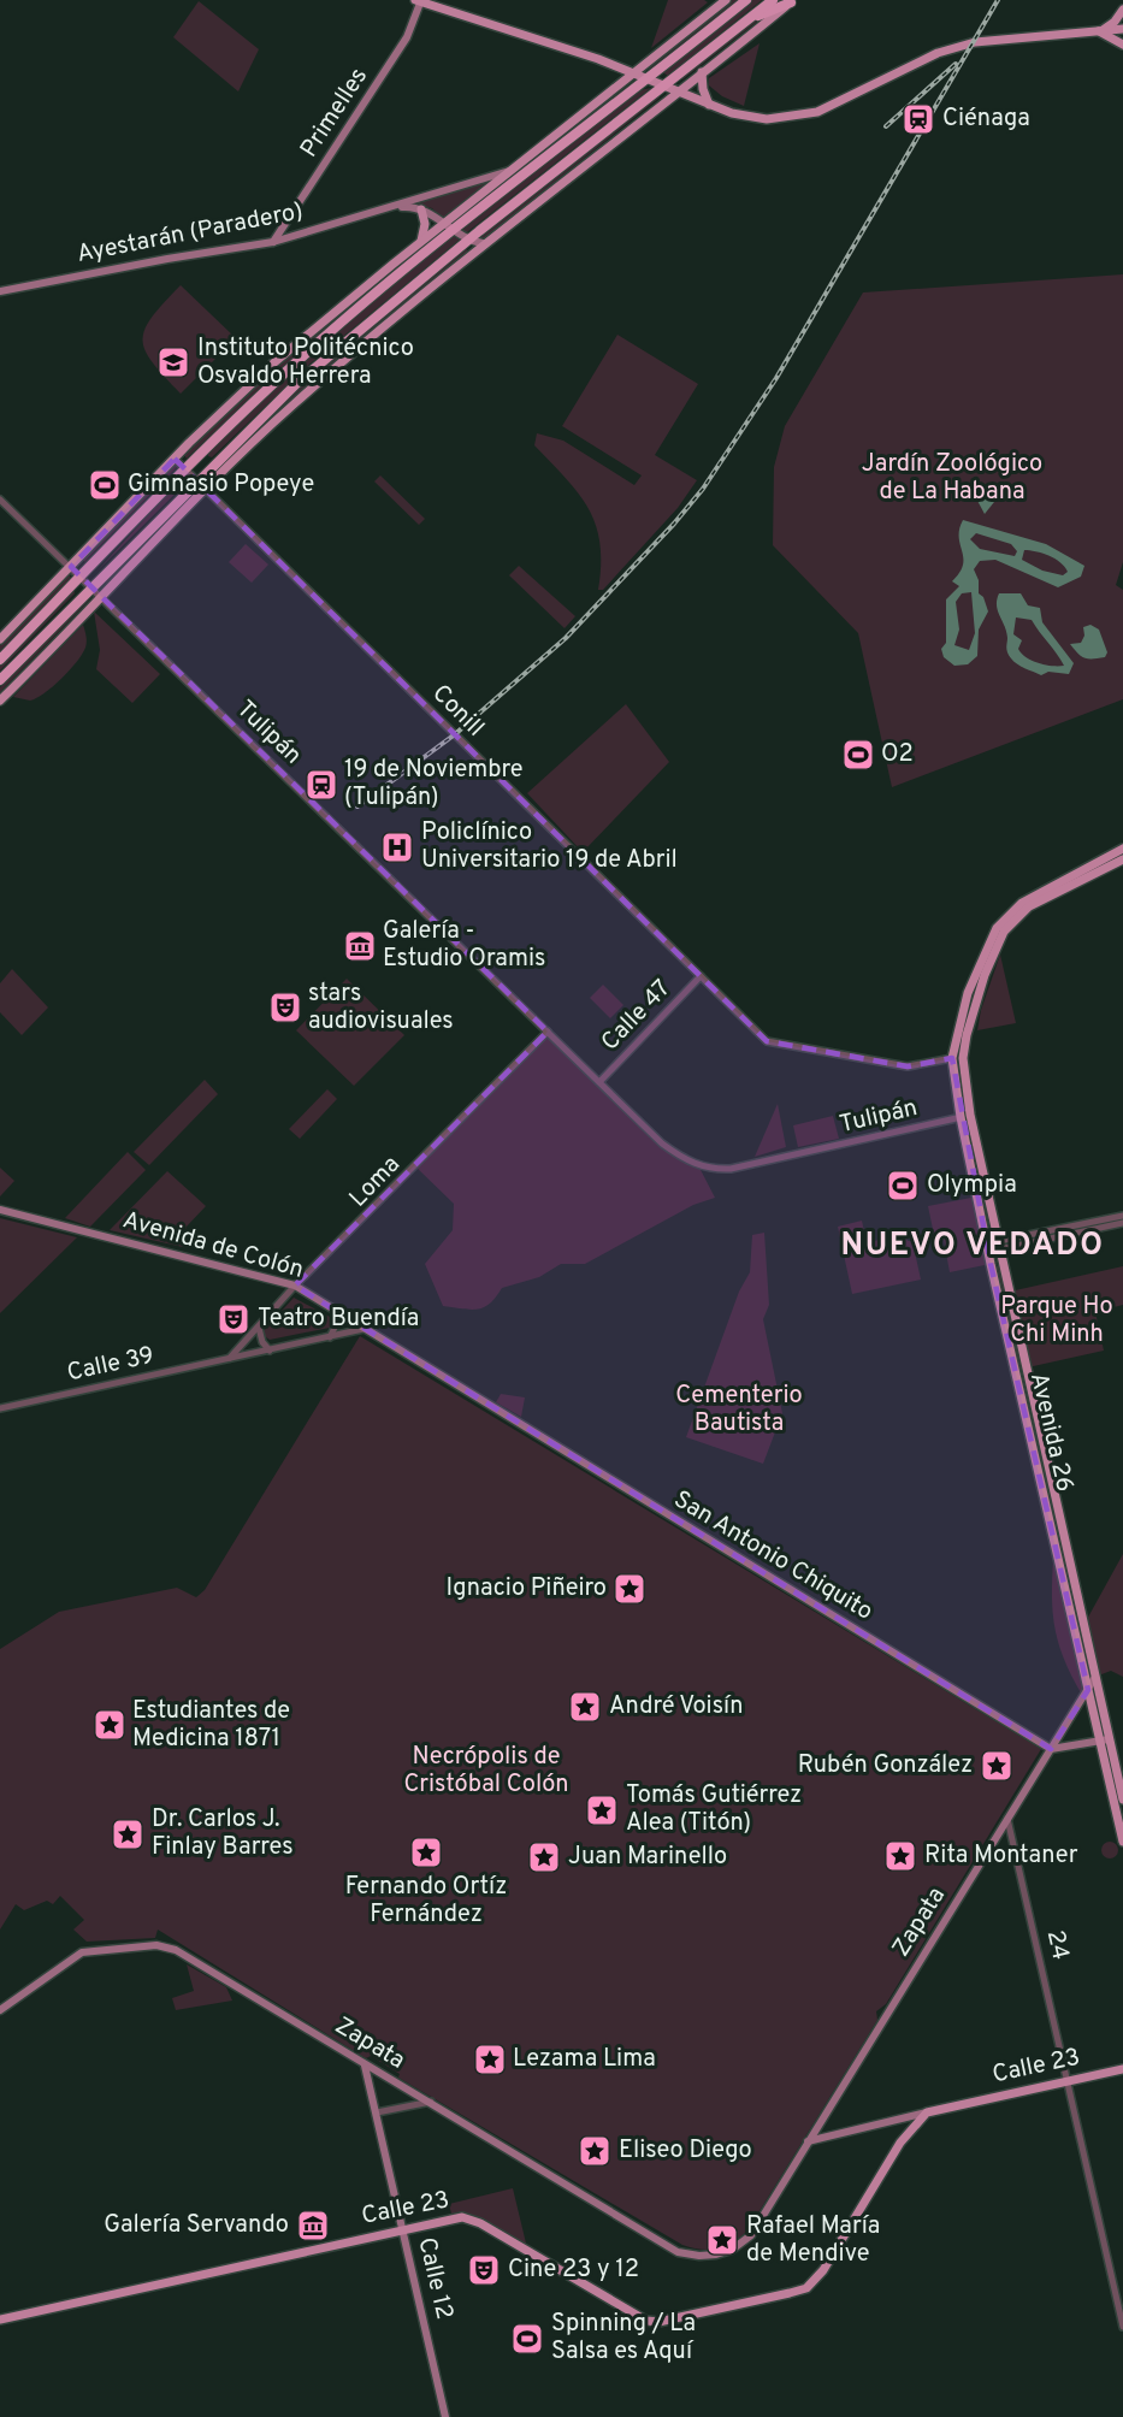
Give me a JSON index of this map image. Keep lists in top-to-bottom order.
{
  "streets": {
    "main road": [
      "Primelles",
      "Ayestarán (Paradero)",
      "Avenida de Colón",
      "Avenida 26",
      "San Antonio Chiquito",
      "Zapata",
      "Calle 23",
      "Calle 12"
    ],
    "street": [
      "Conill",
      "Tulipán",
      "Calle 47",
      "Loma",
      "Calle 39",
      "24"
    ]
  },
  "crossings": [
    ["Primelles", "Ayestarán (Paradero)"],
    ["Conill", "Calle 47"],
    ["Conill", "Avenida 26"],
    ["Tulipán", "Calle 47"],
    ["Tulipán", "Loma"],
    ["Tulipán", "Avenida 26"],
    ["Loma", "Avenida de Colón"],
    ["Loma", "Calle 39"],
    ["Avenida de Colón", "Calle 39"],
    ["Avenida de Colón", "San Antonio Chiquito"],
    ["Avenida 26", "Zapata"],
    ["San Antonio Chiquito", "Zapata"],
    ["Zapata", "24"],
    ["Zapata", "Calle 12"],
    ["24", "Calle 23"],
    ["Calle 23", "Calle 12"]
  ],
  "districts": ["NUEVO VEDADO"],
  "parks": [
    "Jardín Zoológico de La Habana",
    "Parque Ho Chi Minh",
    "Cementerio Bautista",
    "Necrópolis de Cristóbal Colón"
  ],
  "places": {
    "station": ["Ciénaga", "19 de Noviembre (Tulipán)"],
    "school or university": ["Instituto Politécnico Osvaldo Herrera"],
    "sports": [
      "Gimnasio Popeye",
      "O2",
      "Olympia",
      "Spinning / La Salsa es Aquí"
    ],
    "hospital": ["Policlínico Universitario 19 de Abril"],
    "museum": ["Galería - Estudio Oramis", "Galería Servando"],
    "theatre": ["stars audiovisuales", "Teatro Buendía", "Cine 23 y 12"],
    "place": [
      "Ignacio Piñeiro",
      "André Voisín",
      "Estudiantes de Medicina 1871",
      "Rubén González",
      "Tomás Gutiérrez Alea (Titón)",
      "Dr. Carlos J. Finlay Barres",
      "Fernando Ortíz Fernández",
      "Rita Montaner",
      "Juan Marinello",
      "Lezama Lima",
      "Eliseo Diego",
      "Rafael María de Mendive"
    ]
  }
}
